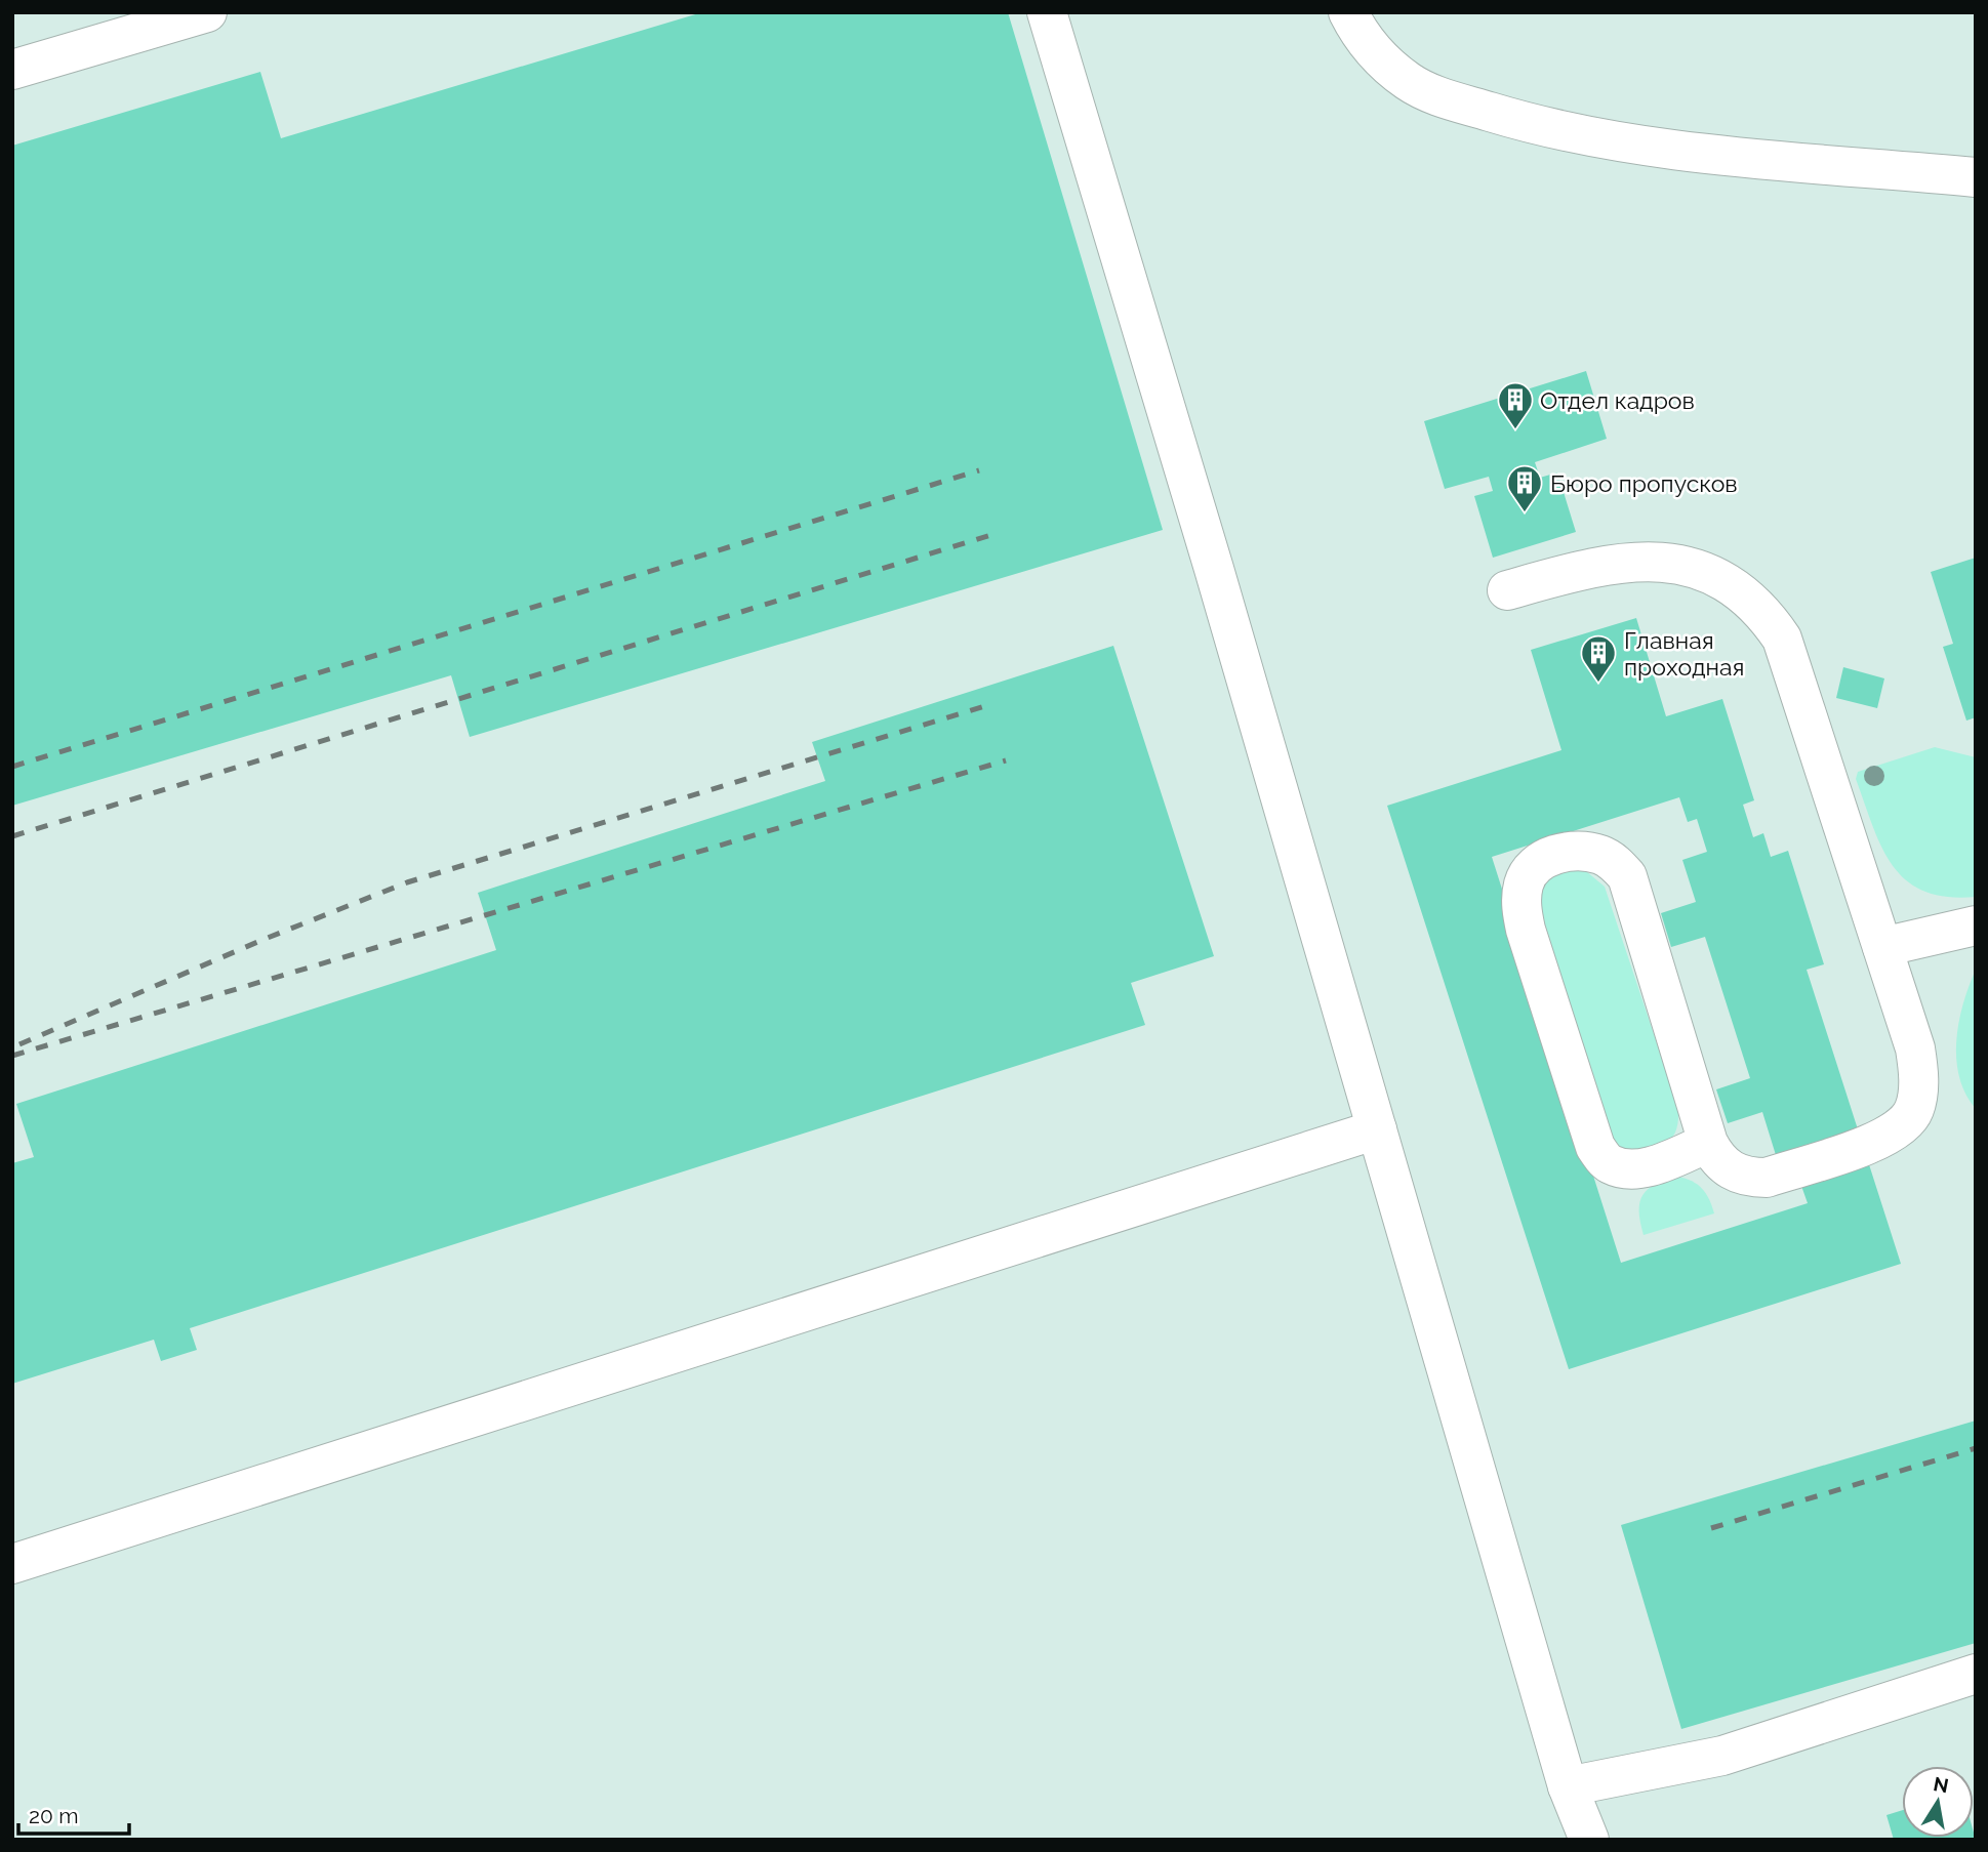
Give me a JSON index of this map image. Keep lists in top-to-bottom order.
{
  "places": {
    "building": ["Отдел кадров", "Бюро пропусков", "Главная проходная"]
  },
  "scale_bar": "20 m",
  "north": "top"
}
